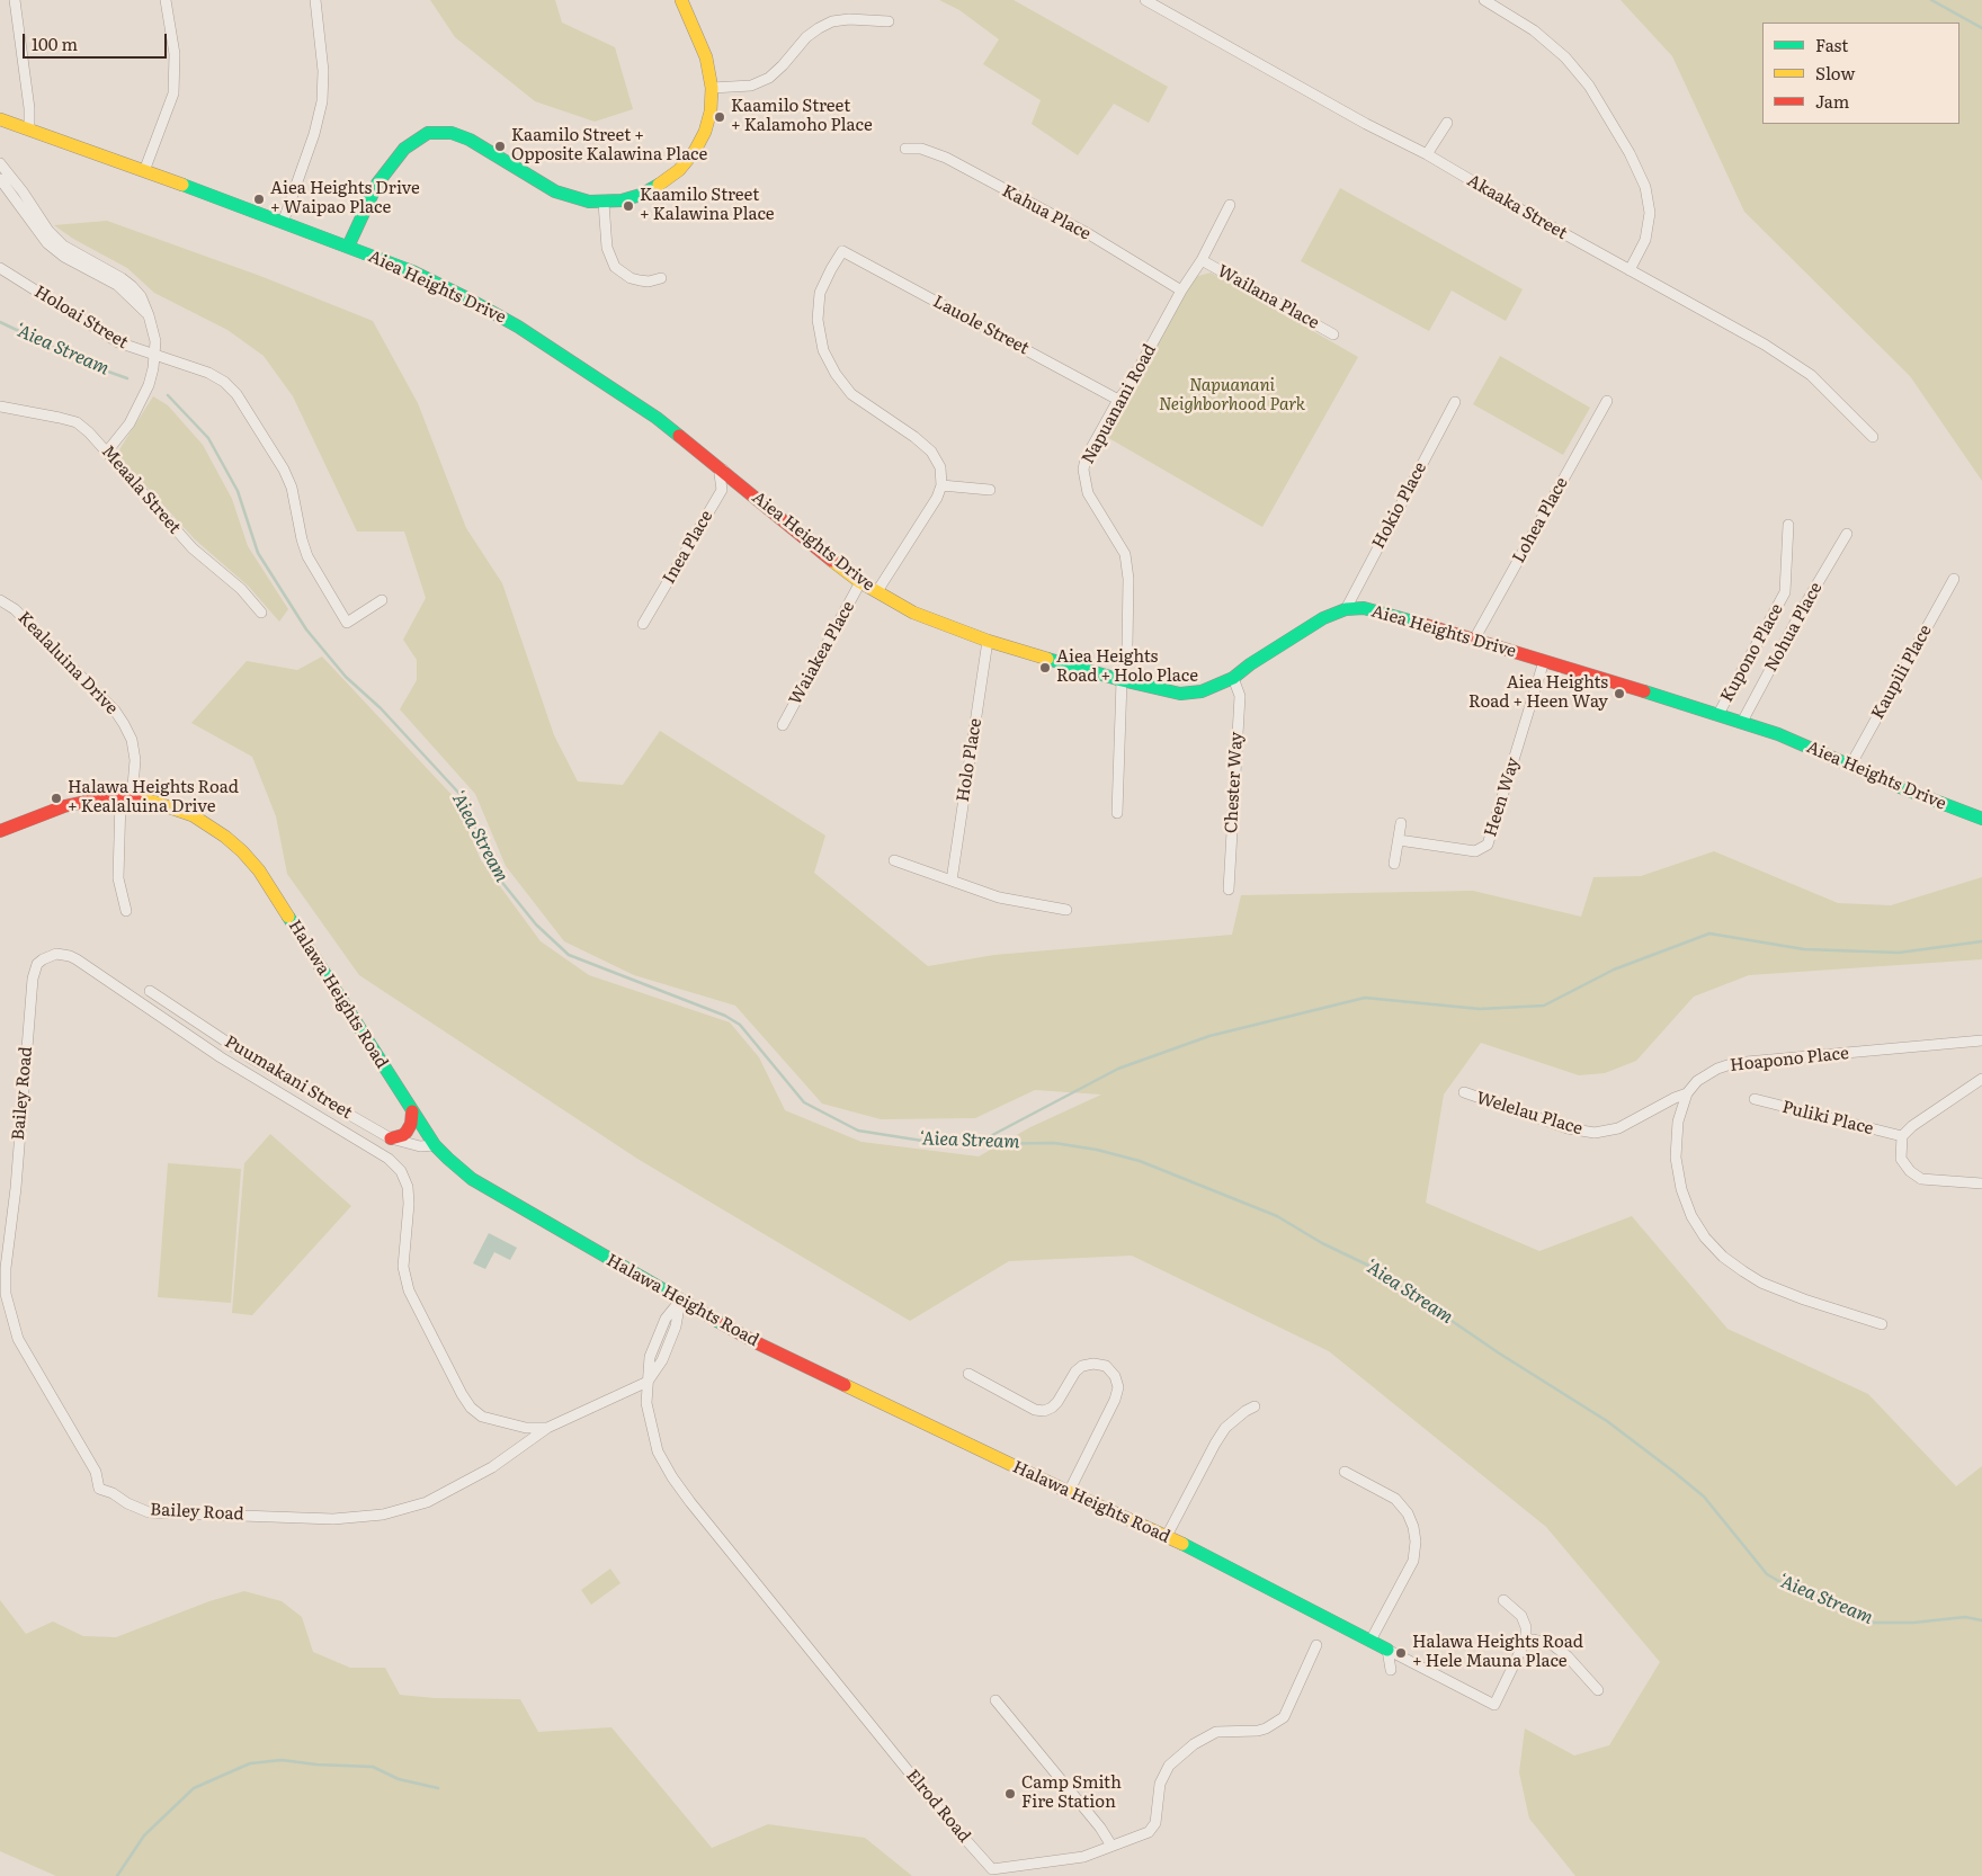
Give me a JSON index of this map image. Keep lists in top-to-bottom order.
{
  "streets": {
    "street": [
      "Akaaka Street",
      "Kahua Place",
      "Aiea Heights Drive",
      "Wailana Place",
      "Holoai Street",
      "Lauole Street",
      "Napuanani Road",
      "Meaala Street",
      "Hokio Place",
      "Lohea Place",
      "Inea Place",
      "Nohua Place",
      "Waiakea Place",
      "Kupono Place",
      "Kealaluina Drive",
      "Kaupili Place",
      "Holo Place",
      "Chester Way",
      "Heen Way",
      "Halawa Heights Road",
      "Hoapono Place",
      "Puumakani Street",
      "Bailey Road",
      "Welelau Place",
      "Puliki Place",
      "Elrod Road"
    ]
  },
  "crossings": [
    ["Kahua Place", "Napuanani Road"],
    ["Aiea Heights Drive", "Napuanani Road"],
    ["Aiea Heights Drive", "Hokio Place"],
    ["Aiea Heights Drive", "Lohea Place"],
    ["Aiea Heights Drive", "Inea Place"],
    ["Aiea Heights Drive", "Nohua Place"],
    ["Aiea Heights Drive", "Waiakea Place"],
    ["Aiea Heights Drive", "Kupono Place"],
    ["Aiea Heights Drive", "Kaupili Place"],
    ["Aiea Heights Drive", "Holo Place"],
    ["Aiea Heights Drive", "Chester Way"],
    ["Aiea Heights Drive", "Heen Way"],
    ["Wailana Place", "Napuanani Road"],
    ["Lauole Street", "Napuanani Road"],
    ["Kealaluina Drive", "Halawa Heights Road"],
    ["Halawa Heights Road", "Puumakani Street"],
    ["Hoapono Place", "Welelau Place"],
    ["Bailey Road", "Elrod Road"]
  ],
  "water": ["ʻAiea Stream"],
  "parks": ["Napuanani Neighborhood Park"],
  "places": [
    "Kaamilo Street + Kalamoho Place",
    "Kaamilo Street + Opposite Kalawina Place",
    "Aiea Heights Drive + Waipao Place",
    "Kaamilo Street + Kalawina Place",
    "Aiea Heights Road + Holo Place",
    "Aiea Heights Road + Heen Way",
    "Halawa Heights Road + Kealaluina Drive",
    "Halawa Heights Road + Hele Mauna Place",
    "Camp Smith Fire Station"
  ],
  "legend": ["Fast", "Slow", "Jam"],
  "scale_bar": "100 m"
}
